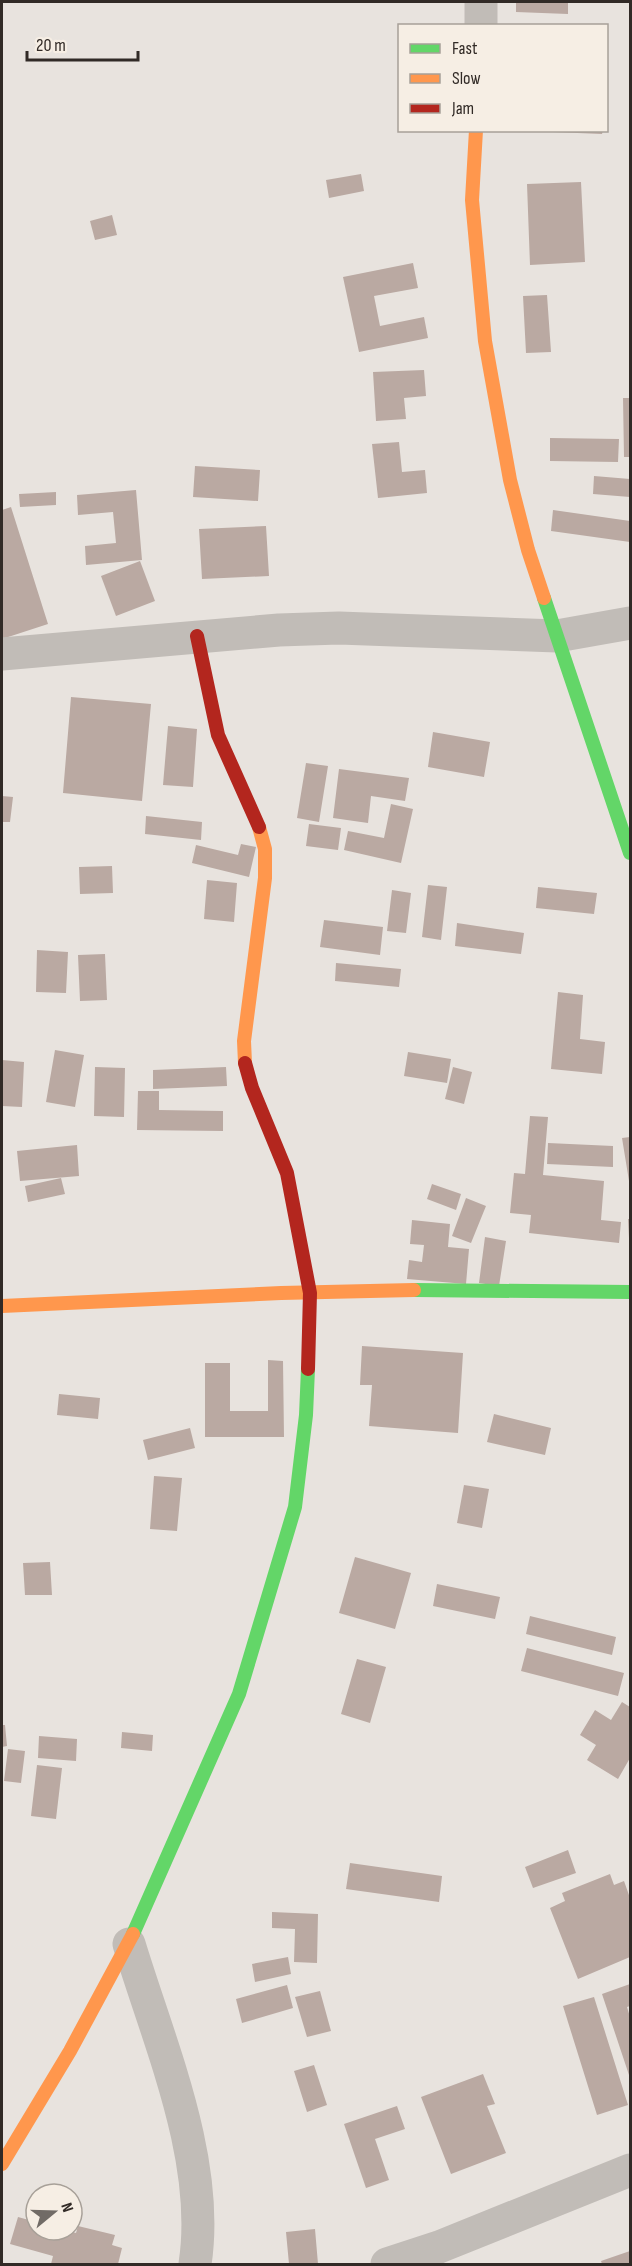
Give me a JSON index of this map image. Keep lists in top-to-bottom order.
{
  "legend": ["Fast", "Slow", "Jam"],
  "scale_bar": "20 m",
  "north": "right"
}
